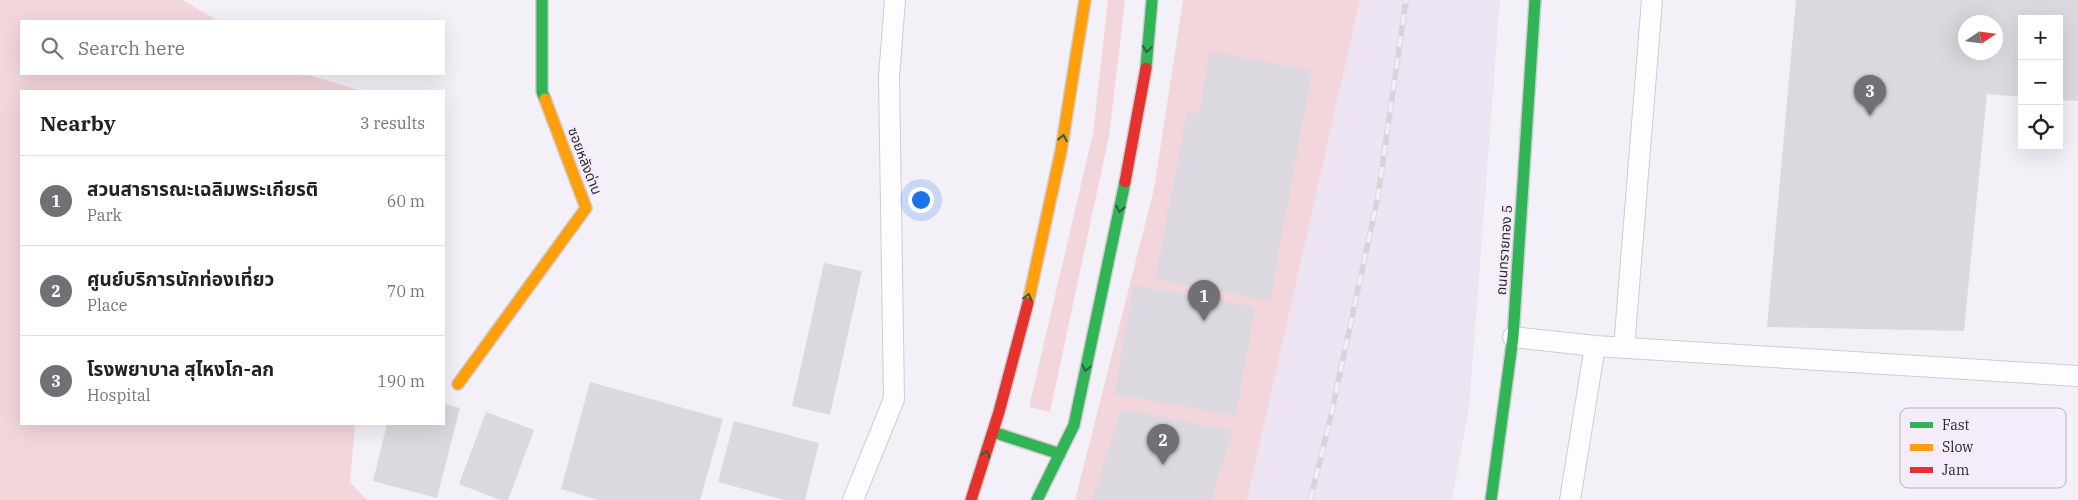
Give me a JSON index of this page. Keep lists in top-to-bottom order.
{
  "streets": {
    "main road": ["ซอยหลังด่าน", "ถนนทรายทอง 5"]
  },
  "legend": ["Fast", "Slow", "Jam"],
  "north": "right",
  "page": {
    "map_buttons": ["+", "−"],
    "search": "Search here",
    "pins": ["3", "1", "2"],
    "heading": ["Nearby", "3 results"],
    "list": [
      {
        "mark": "1",
        "name": "สวนสาธารณะเฉลิมพระเกียรติ",
        "note": "Park",
        "value": "60 m"
      },
      {
        "mark": "2",
        "name": "ศูนย์บริการนักท่องเที่ยว",
        "note": "Place",
        "value": "70 m"
      },
      {
        "mark": "3",
        "name": "โรงพยาบาล สุไหงโก-ลก",
        "note": "Hospital",
        "value": "190 m"
      }
    ]
  }
}
